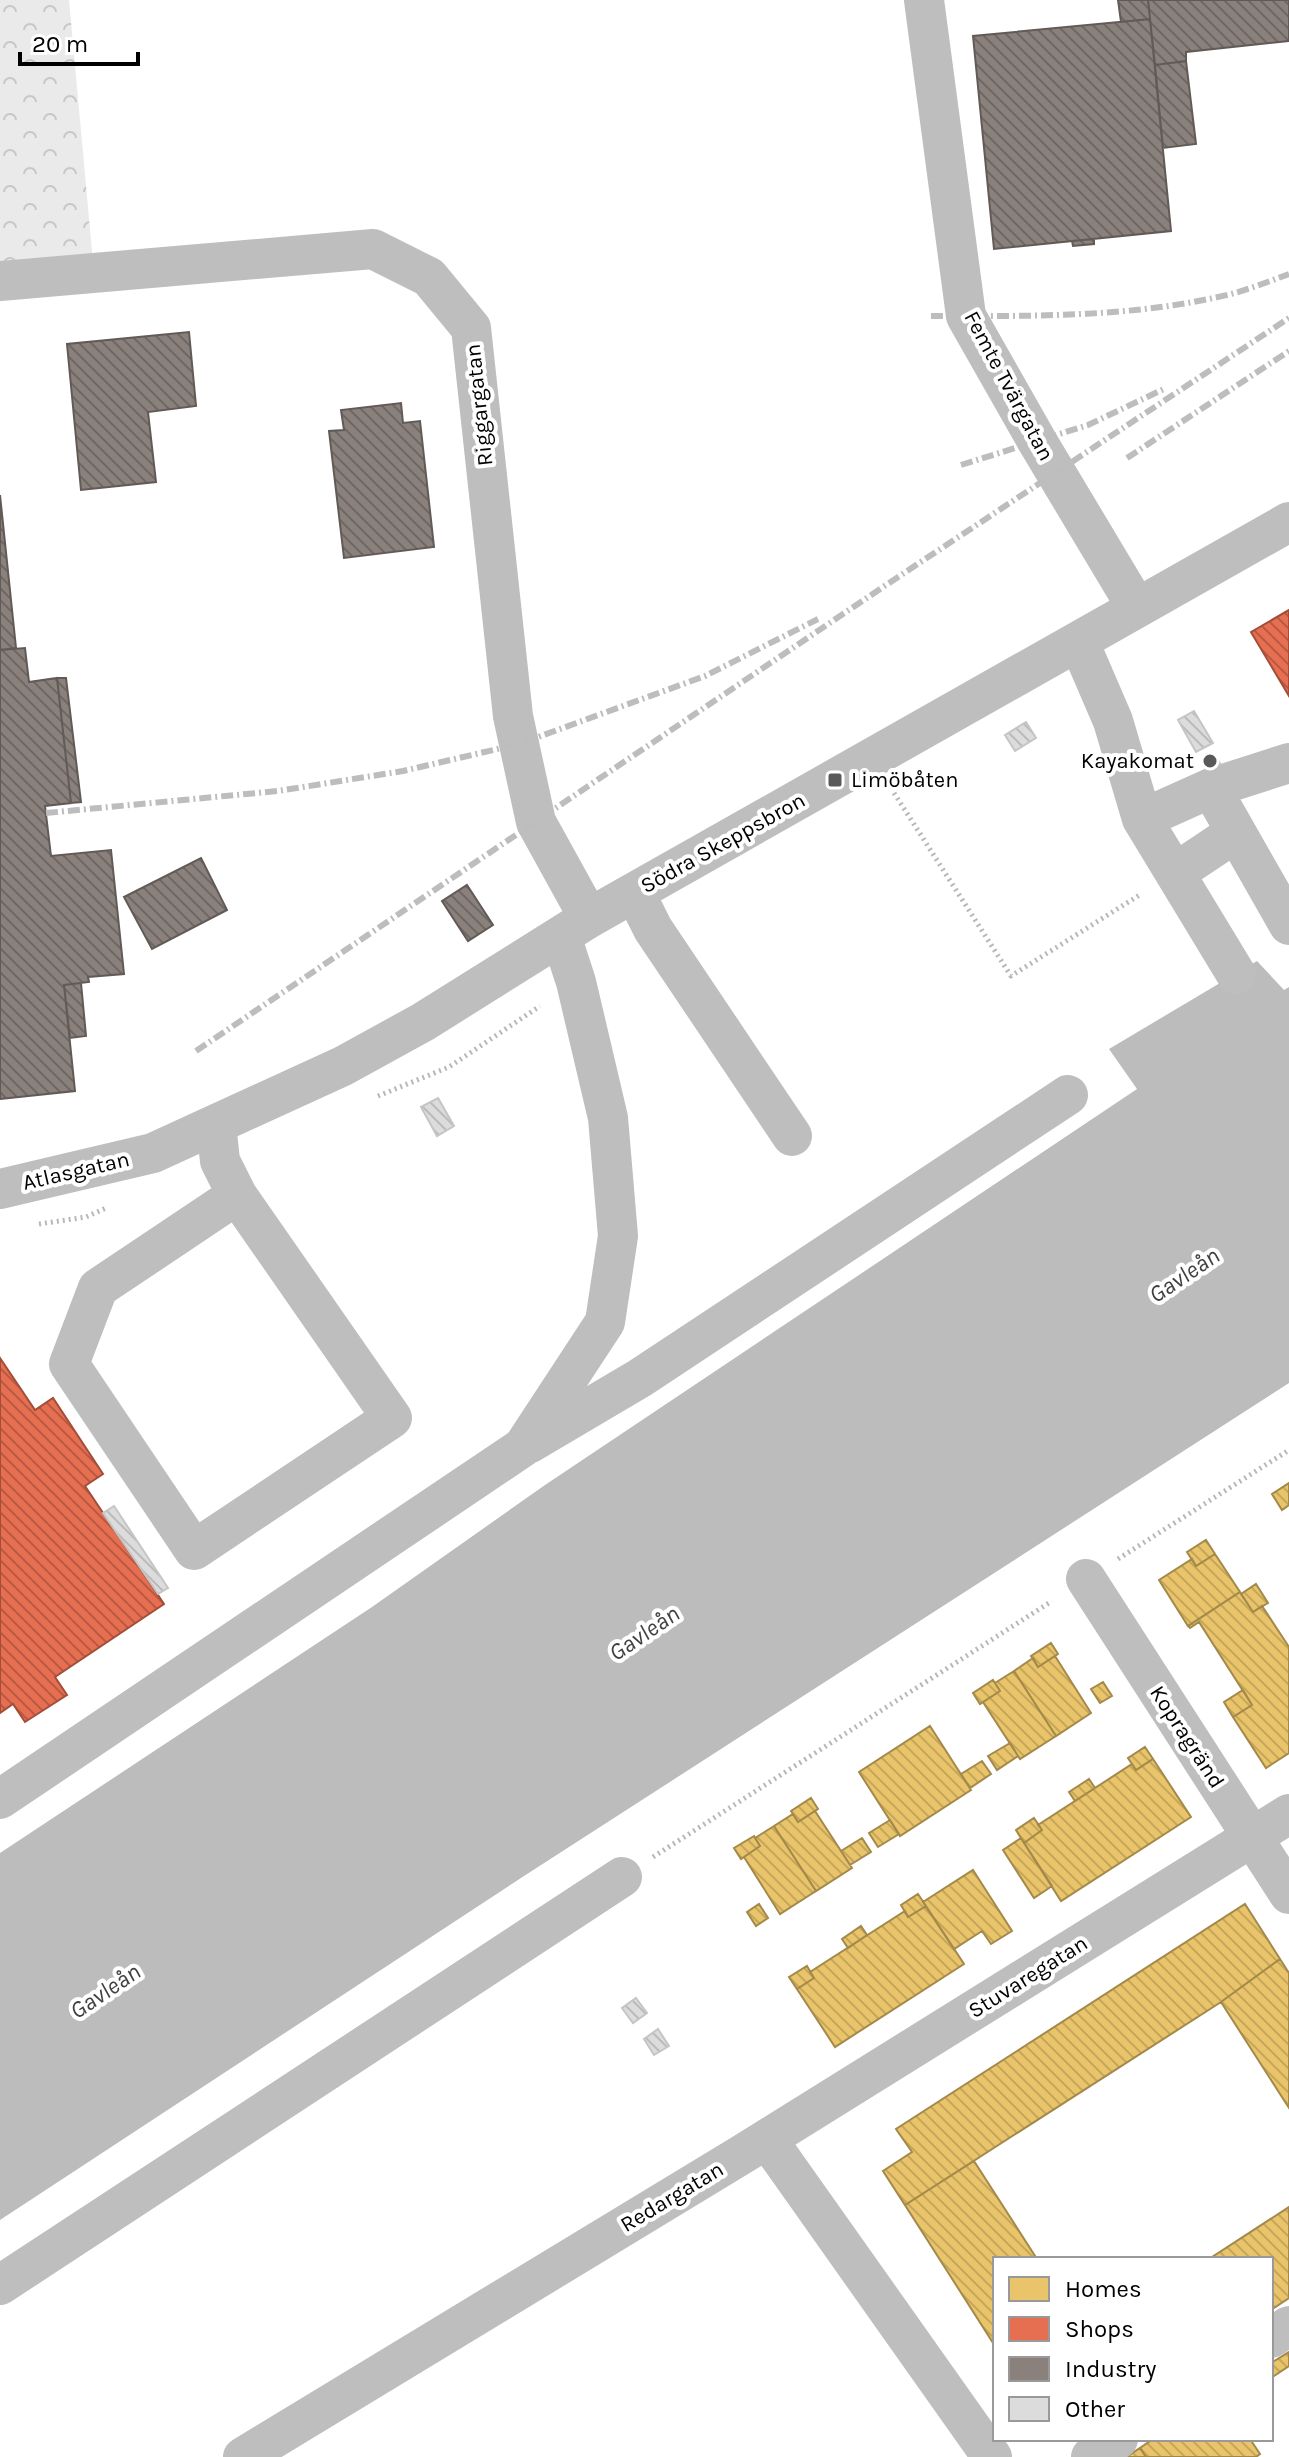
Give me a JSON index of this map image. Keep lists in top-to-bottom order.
{
  "streets": {
    "street": [
      "Femte Tvärgatan",
      "Riggargatan",
      "Södra Skeppsbron",
      "Atlasgatan",
      "Kopragränd",
      "Stuvaregatan",
      "Redargatan"
    ]
  },
  "crossings": [
    ["Femte Tvärgatan", "Södra Skeppsbron"],
    ["Riggargatan", "Södra Skeppsbron"],
    ["Södra Skeppsbron", "Atlasgatan"],
    ["Kopragränd", "Stuvaregatan"],
    ["Stuvaregatan", "Redargatan"]
  ],
  "water": ["Gavleån"],
  "places": {
    "other": ["Kayakomat"],
    "transit": ["Limöbåten"]
  },
  "legend": [
    "Homes",
    "Shops",
    "Industry",
    "Other"
  ],
  "scale_bar": "20 m"
}
